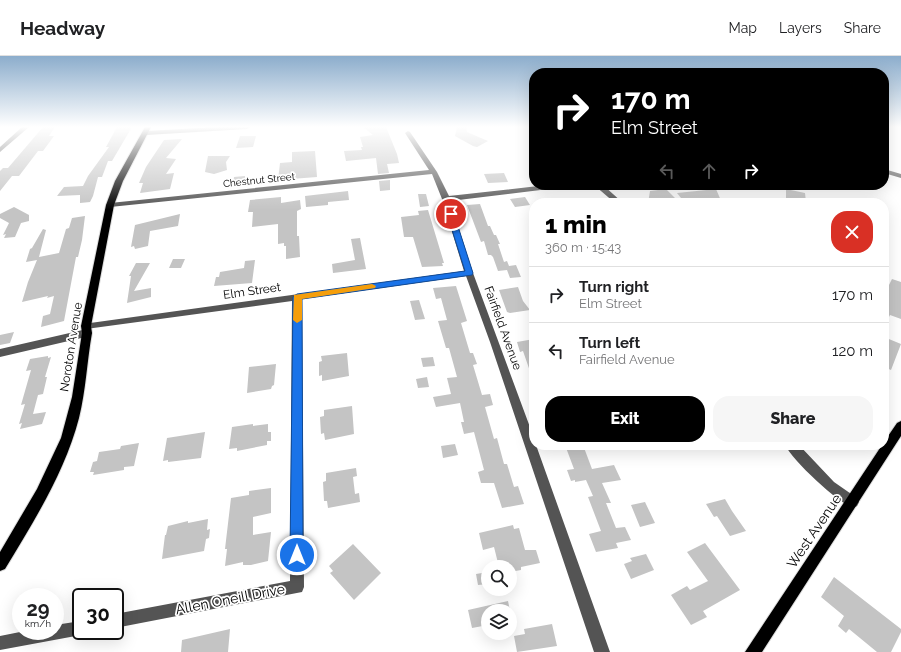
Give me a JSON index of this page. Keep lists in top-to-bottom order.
{
  "streets": {
    "main road": ["Noroton Avenue", "West Avenue"],
    "street": [
      "Chestnut Street",
      "Elm Street",
      "Fairfield Avenue",
      "Allen Oneill Drive"
    ]
  },
  "crossings": [
    ["Chestnut Street", "Fairfield Avenue"],
    ["Chestnut Street", "Noroton Avenue"],
    ["Elm Street", "Fairfield Avenue"],
    ["Elm Street", "Noroton Avenue"],
    ["Elm Street", "Allen Oneill Drive"]
  ],
  "page": {
    "header": "Headway",
    "nav": ["Map", "Layers", "Share"],
    "turn": ["170 m", "Elm Street"],
    "heading": ["1 min", "360 m · 15:43"],
    "list": [
      {
        "name": "Turn right",
        "note": "Elm Street",
        "value": "170 m"
      },
      {
        "name": "Turn left",
        "note": "Fairfield Avenue",
        "value": "120 m"
      }
    ],
    "buttons": ["Exit", "Share"],
    "speed": "29 km/h",
    "limit": "30"
  }
}
